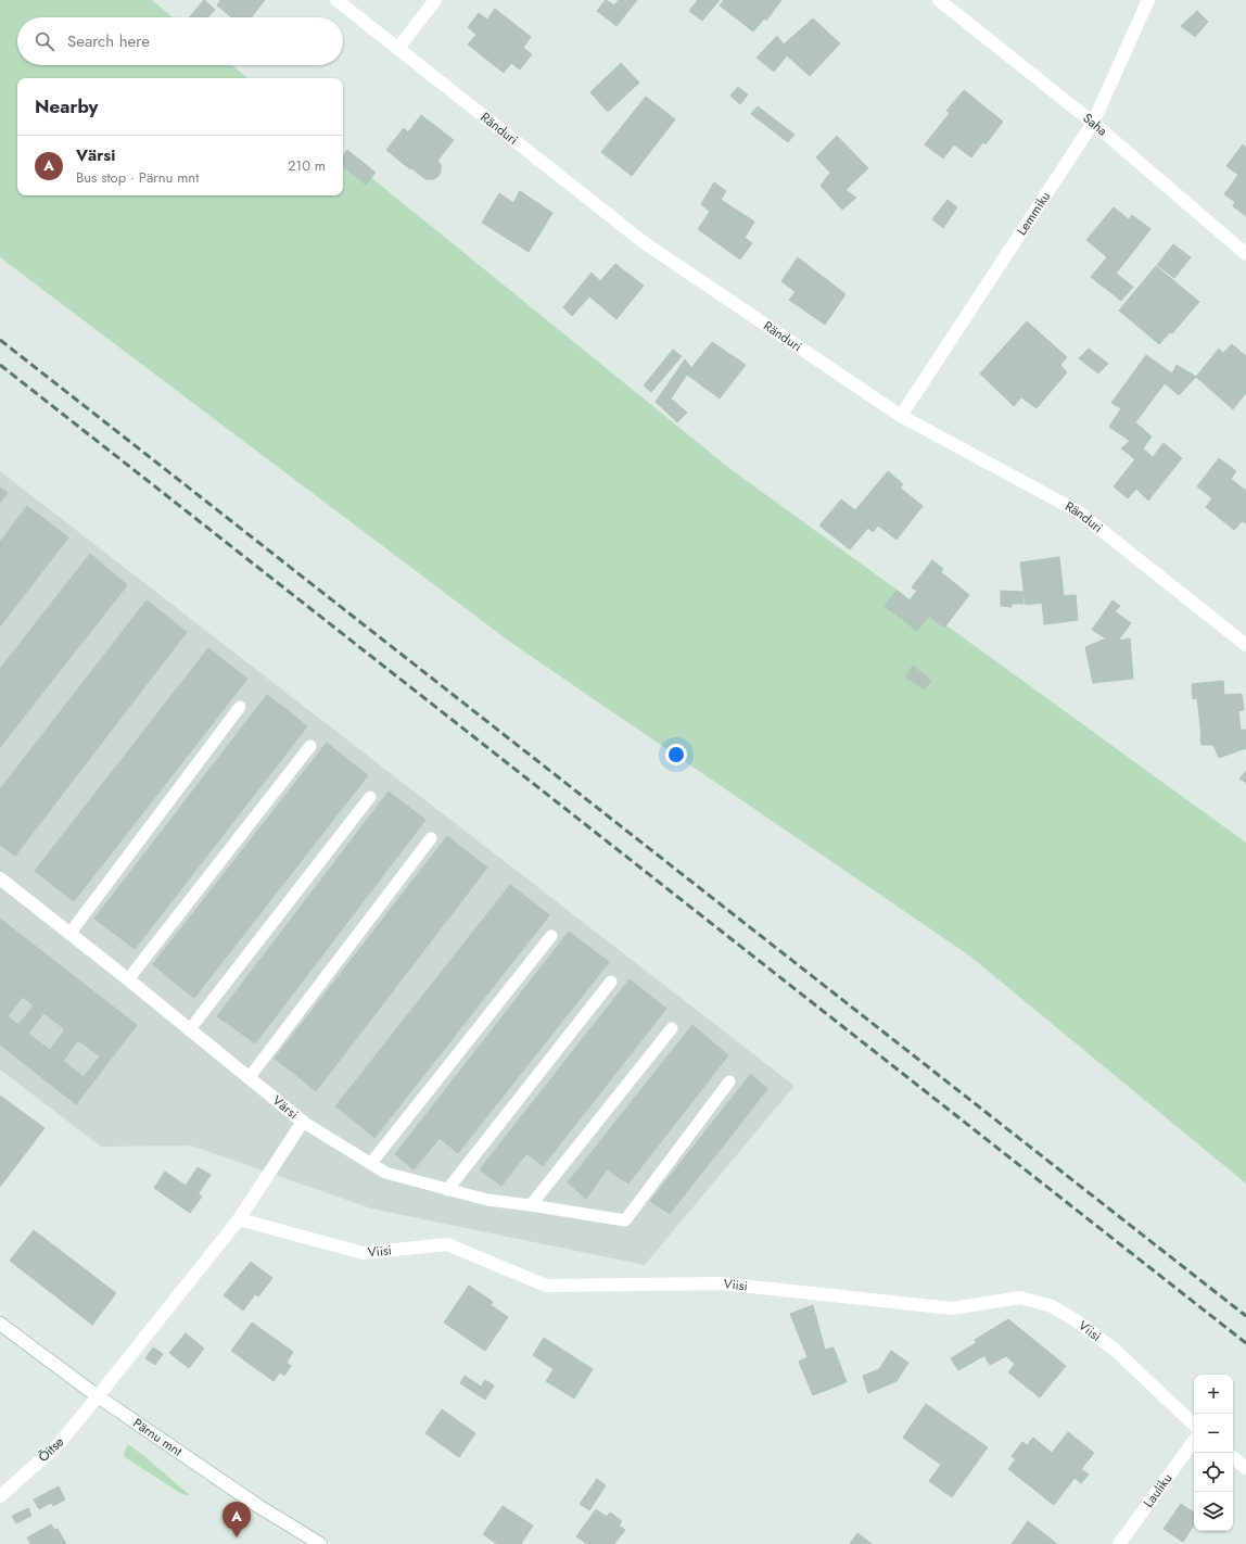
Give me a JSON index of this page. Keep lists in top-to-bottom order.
{
  "streets": {
    "street": [
      "Saha",
      "Ränduri",
      "Lemmiku",
      "Värsi",
      "Viisi",
      "Pärnu mnt",
      "Õitse",
      "Lauliku"
    ]
  },
  "crossings": [
    ["Saha", "Lemmiku"],
    ["Ränduri", "Lemmiku"],
    ["Värsi", "Viisi"],
    ["Värsi", "Pärnu mnt"],
    ["Värsi", "Õitse"],
    ["Pärnu mnt", "Õitse"]
  ],
  "page": {
    "search": "Search here",
    "heading": "Nearby",
    "list": [
      {
        "mark": "A",
        "name": "Värsi",
        "note": "Bus stop · Pärnu mnt",
        "value": "210 m"
      }
    ],
    "map_buttons": ["+", "−"],
    "pins": "A"
  }
}
